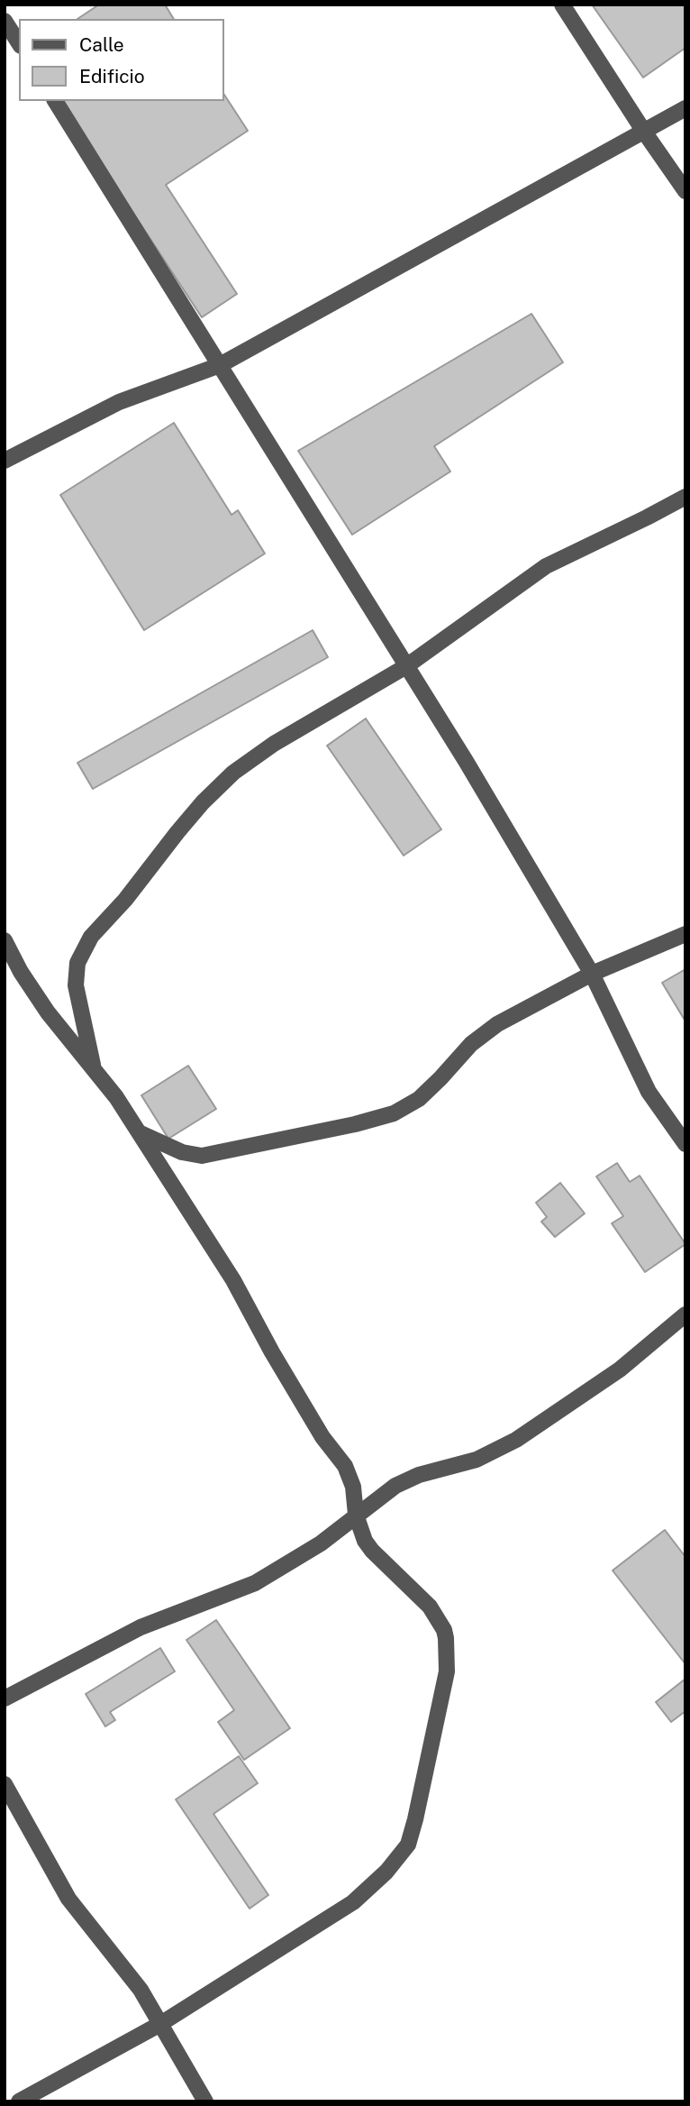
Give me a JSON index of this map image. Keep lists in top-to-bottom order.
{
  "legend": ["Calle", "Edificio"]
}
